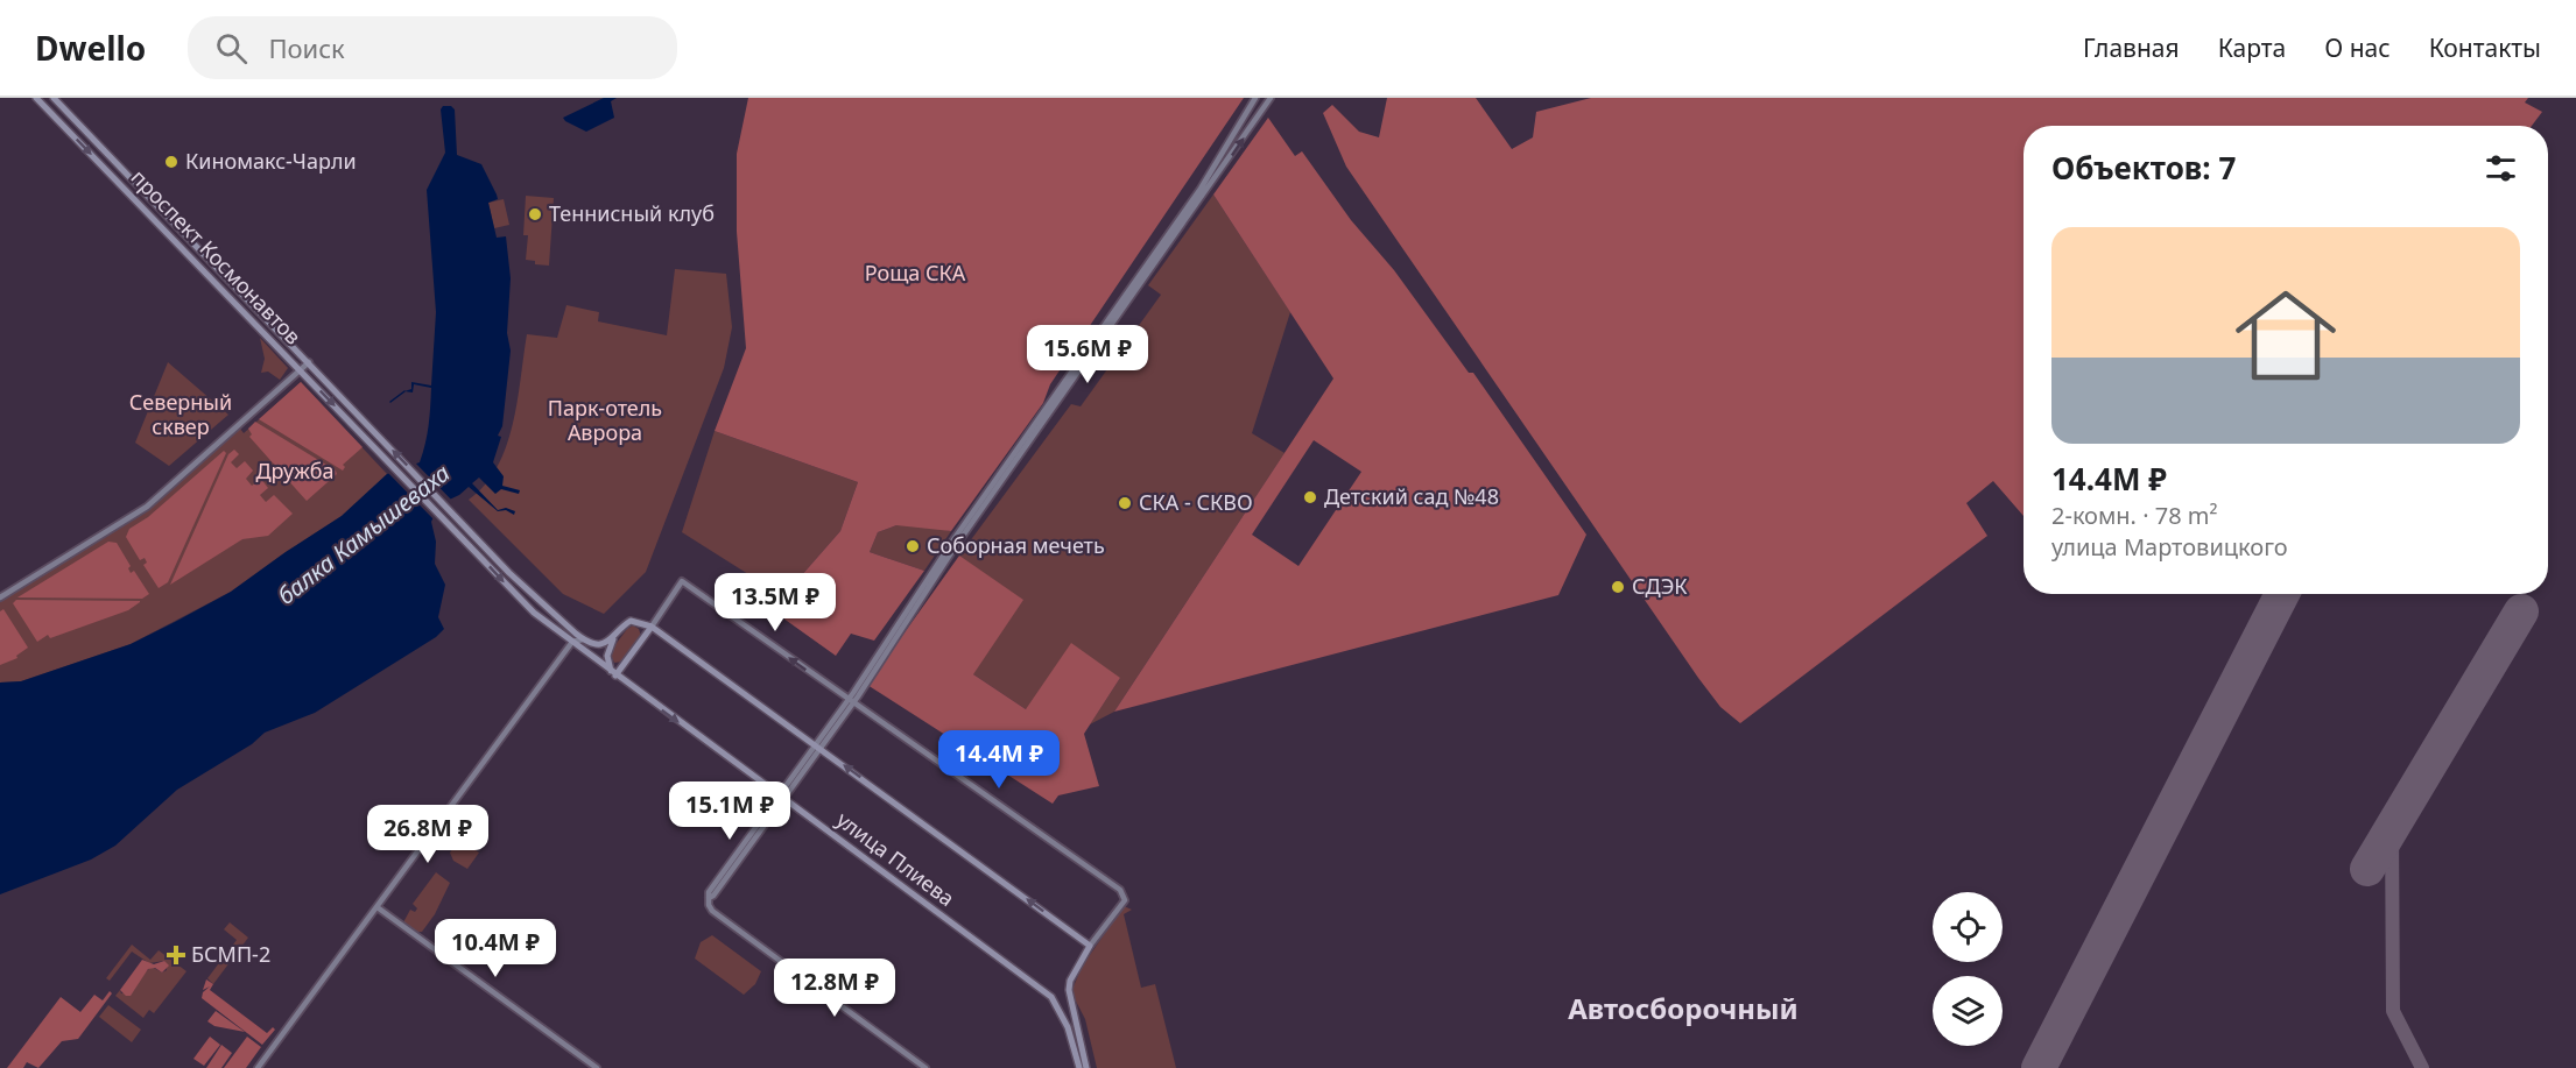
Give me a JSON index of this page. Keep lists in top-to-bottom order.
{
  "streets": {
    "main road": ["проспект Космонавтов", "улица Плиева"]
  },
  "districts": ["Автосборочный"],
  "water": ["балка Камышеваха"],
  "parks": [
    "Роща СКА",
    "Северный сквер",
    "Парк-отель Аврора",
    "Дружба"
  ],
  "places": {
    "other": [
      "Киномакс-Чарли",
      "Теннисный клуб",
      "Детский сад №48",
      "СКА - СКВО",
      "Соборная мечеть",
      "СДЭК"
    ],
    "health": ["БСМП-2"]
  },
  "page": {
    "header": "Dwello",
    "search": "Поиск",
    "nav": [
      "Главная",
      "Карта",
      "О нас",
      "Контакты"
    ],
    "heading": "Объектов: 7",
    "list": [
      {
        "name": "14.4M ₽",
        "note": "2-комн. · 78 m² · улица Мартовицкого"
      }
    ],
    "price": [
      "15.6M ₽",
      "13.5M ₽",
      "14.4M ₽",
      "15.1M ₽",
      "26.8M ₽",
      "10.4M ₽",
      "12.8M ₽"
    ]
  }
}
